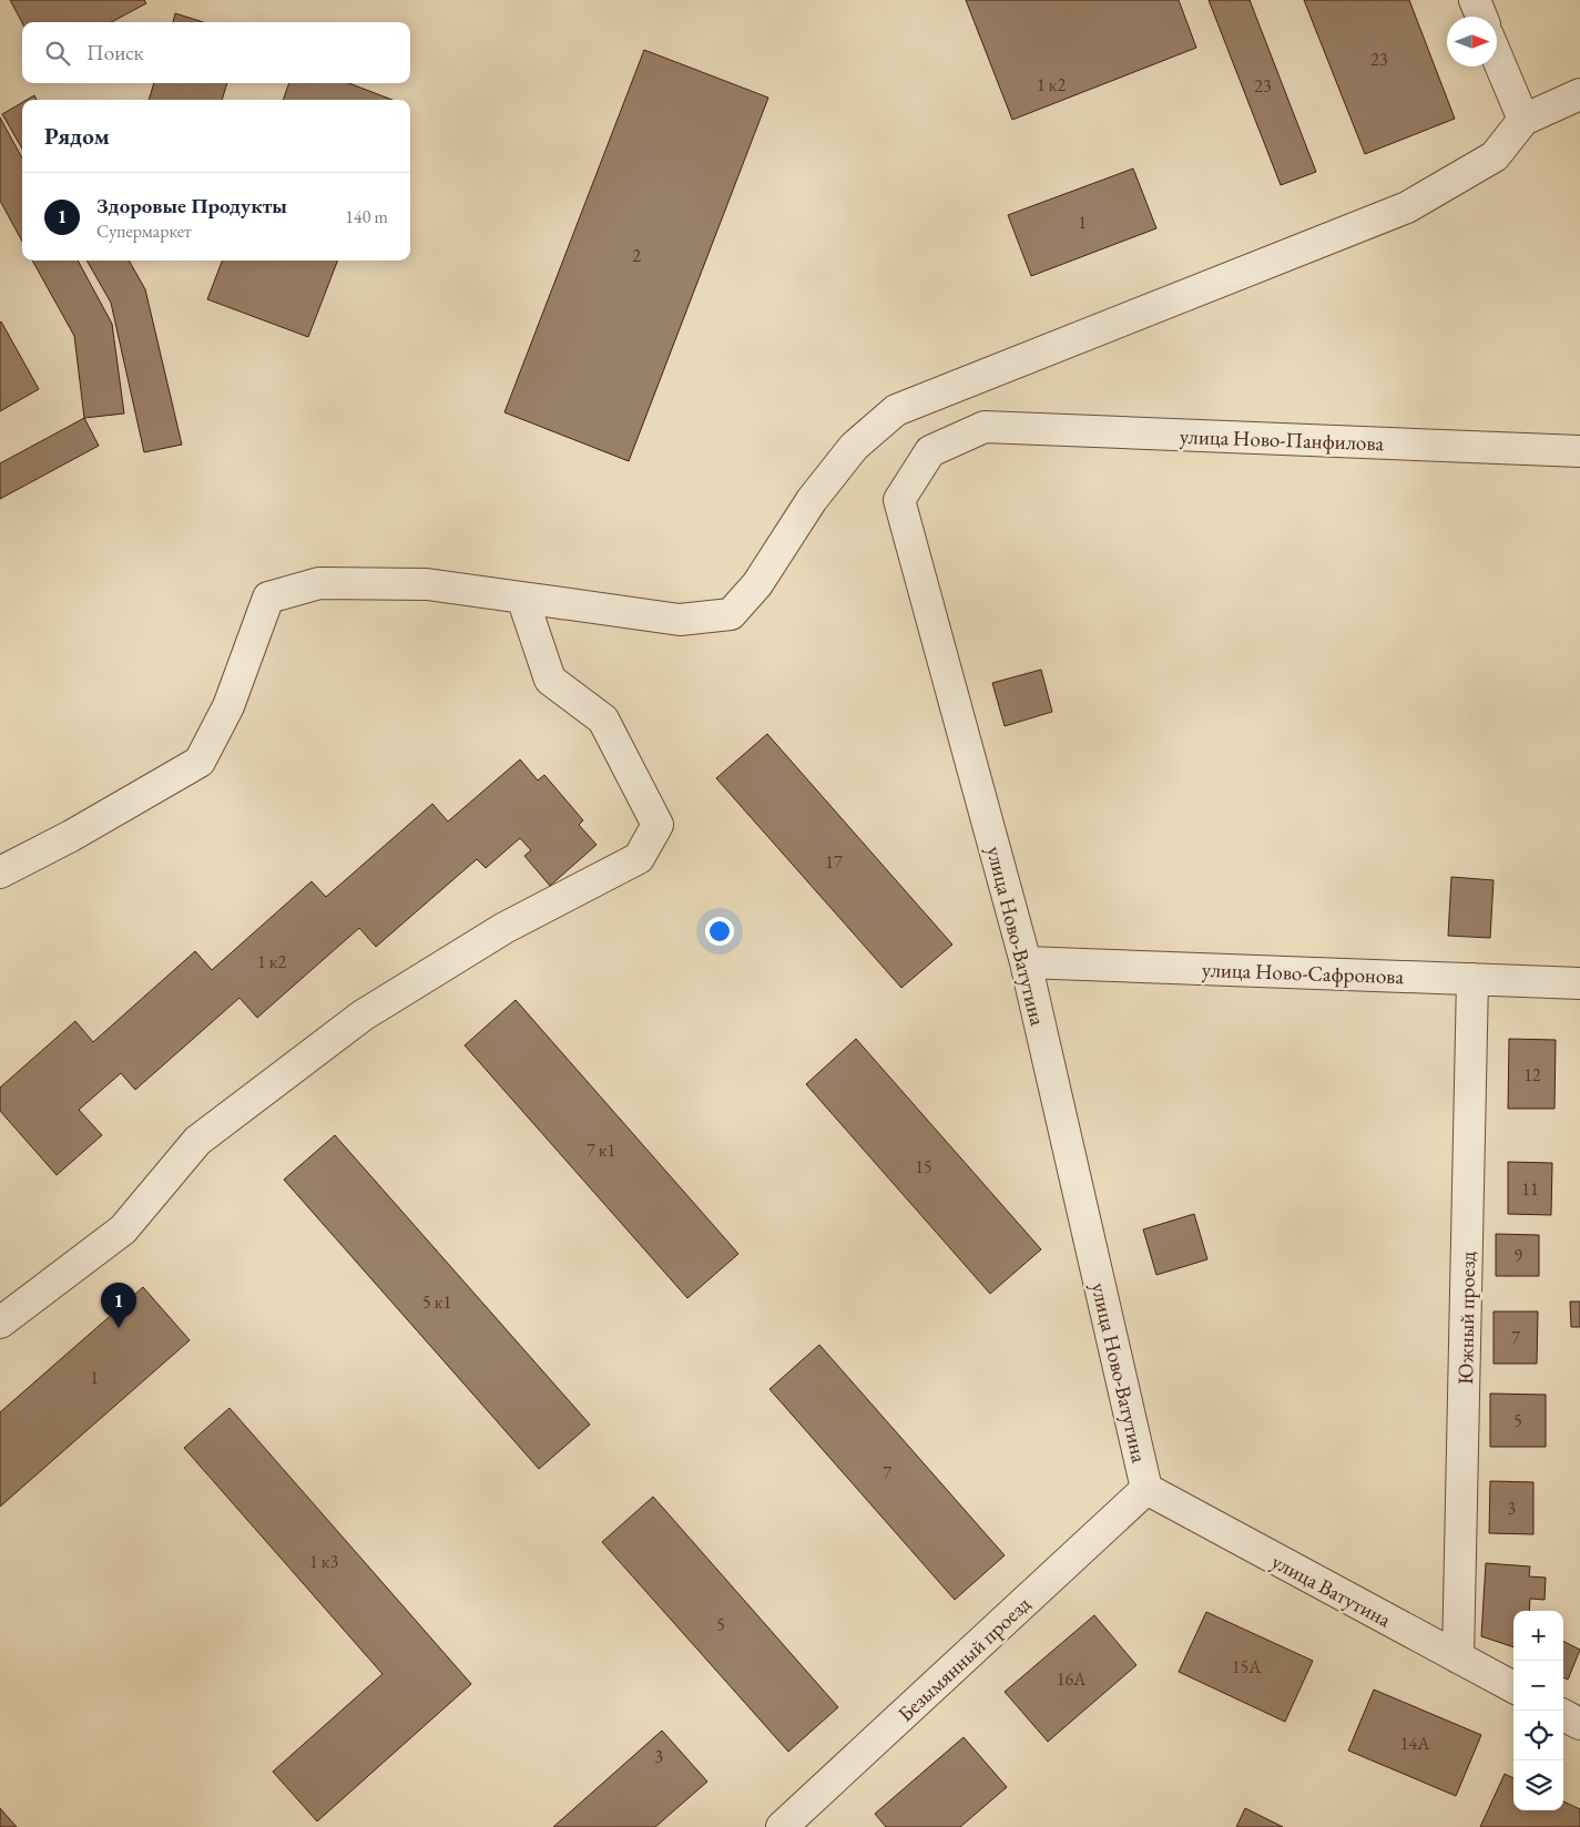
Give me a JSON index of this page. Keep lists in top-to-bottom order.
{
  "streets": {
    "street": [
      "улица Ново-Панфилова",
      "улица Ново-Ватутина",
      "улица Ново-Сафронова",
      "Южный проезд",
      "улица Ватутина",
      "Безымянный проезд"
    ]
  },
  "crossings": [
    ["улица Ново-Панфилова", "улица Ново-Ватутина"],
    ["улица Ново-Ватутина", "улица Ново-Сафронова"],
    ["улица Ново-Ватутина", "улица Ватутина"],
    ["улица Ново-Ватутина", "Безымянный проезд"],
    ["улица Ново-Сафронова", "Южный проезд"],
    ["Южный проезд", "улица Ватутина"],
    ["улица Ватутина", "Безымянный проезд"]
  ],
  "house_numbers": [
    "23",
    "1 к2",
    "23",
    "1",
    "2",
    "17",
    "1 к2",
    "12",
    "7 к1",
    "15",
    "11",
    "9",
    "5 к1",
    "7",
    "1",
    "5",
    "7",
    "3",
    "1 к3",
    "5",
    "15А",
    "16А",
    "14А",
    "3"
  ],
  "north": "right",
  "page": {
    "search": "Поиск",
    "heading": "Рядом",
    "list": [
      {
        "mark": "1",
        "name": "Здоровые Продукты",
        "note": "Супермаркет",
        "value": "140 m"
      }
    ],
    "pins": "1",
    "map_buttons": ["+", "−"]
  }
}
